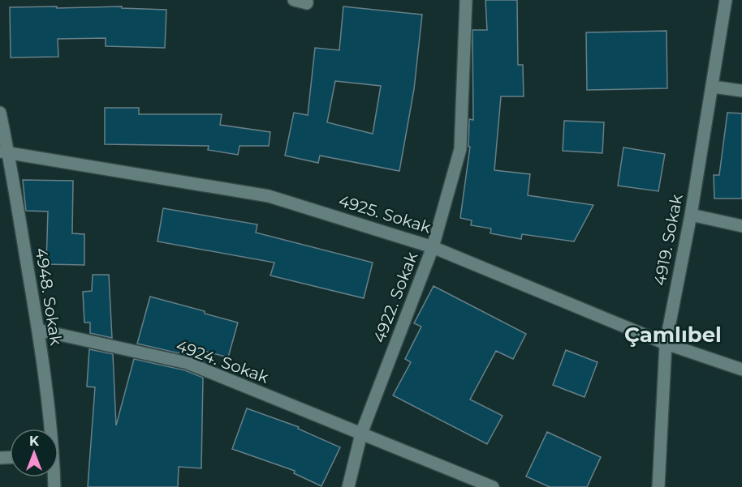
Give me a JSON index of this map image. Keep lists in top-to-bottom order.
{
  "streets": {
    "street": [
      "4925. Sokak",
      "4919. Sokak",
      "4948. Sokak",
      "4922. Sokak",
      "4924. Sokak"
    ]
  },
  "crossings": [
    ["4925. Sokak", "4919. Sokak"],
    ["4925. Sokak", "4948. Sokak"],
    ["4925. Sokak", "4922. Sokak"],
    ["4948. Sokak", "4924. Sokak"],
    ["4922. Sokak", "4924. Sokak"]
  ],
  "districts": ["Çamlıbel"],
  "north": "top"
}
